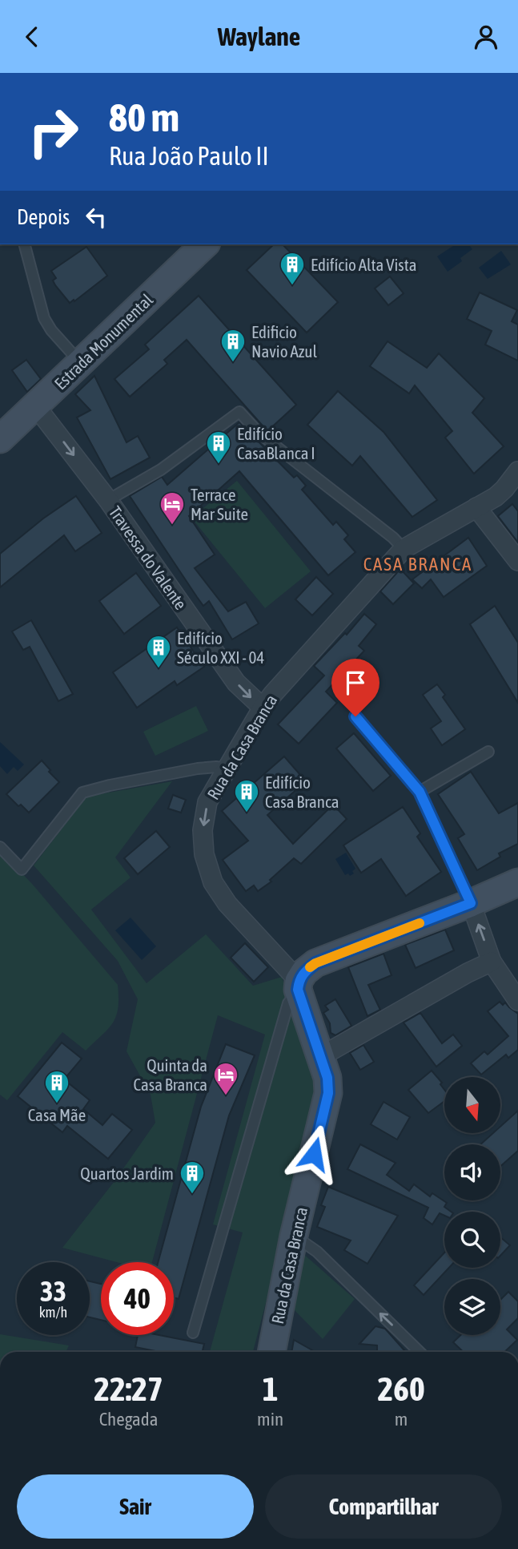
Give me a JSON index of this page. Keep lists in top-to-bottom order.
{
  "streets": {
    "street": ["Estrada Monumental", "Travessa do Valente", "Rua da Casa Branca"]
  },
  "crossings": [
    ["Estrada Monumental", "Travessa do Valente"],
    ["Travessa do Valente", "Rua da Casa Branca"]
  ],
  "one_way": ["Travessa do Valente"],
  "districts": ["CASA BRANCA"],
  "places": {
    "building": [
      "Edifício Alta Vista",
      "Edificio Navio Azul",
      "Edifício CasaBlanca I",
      "Edifício Século XXI - 04",
      "Edifício Casa Branca",
      "Casa Mãe",
      "Quartos Jardim"
    ],
    "hotel": ["Terrace Mar Suite", "Quinta da Casa Branca"]
  },
  "north": "bottom",
  "page": {
    "header": "Waylane",
    "turn": ["80 m", "Rua João Paulo II"],
    "then": "Depois",
    "speed": "33 km/h",
    "limit": "40",
    "eta": [
      "22:27",
      "Chegada",
      "1",
      "min",
      "260",
      "m"
    ],
    "buttons": ["Sair", "Compartilhar"]
  }
}
